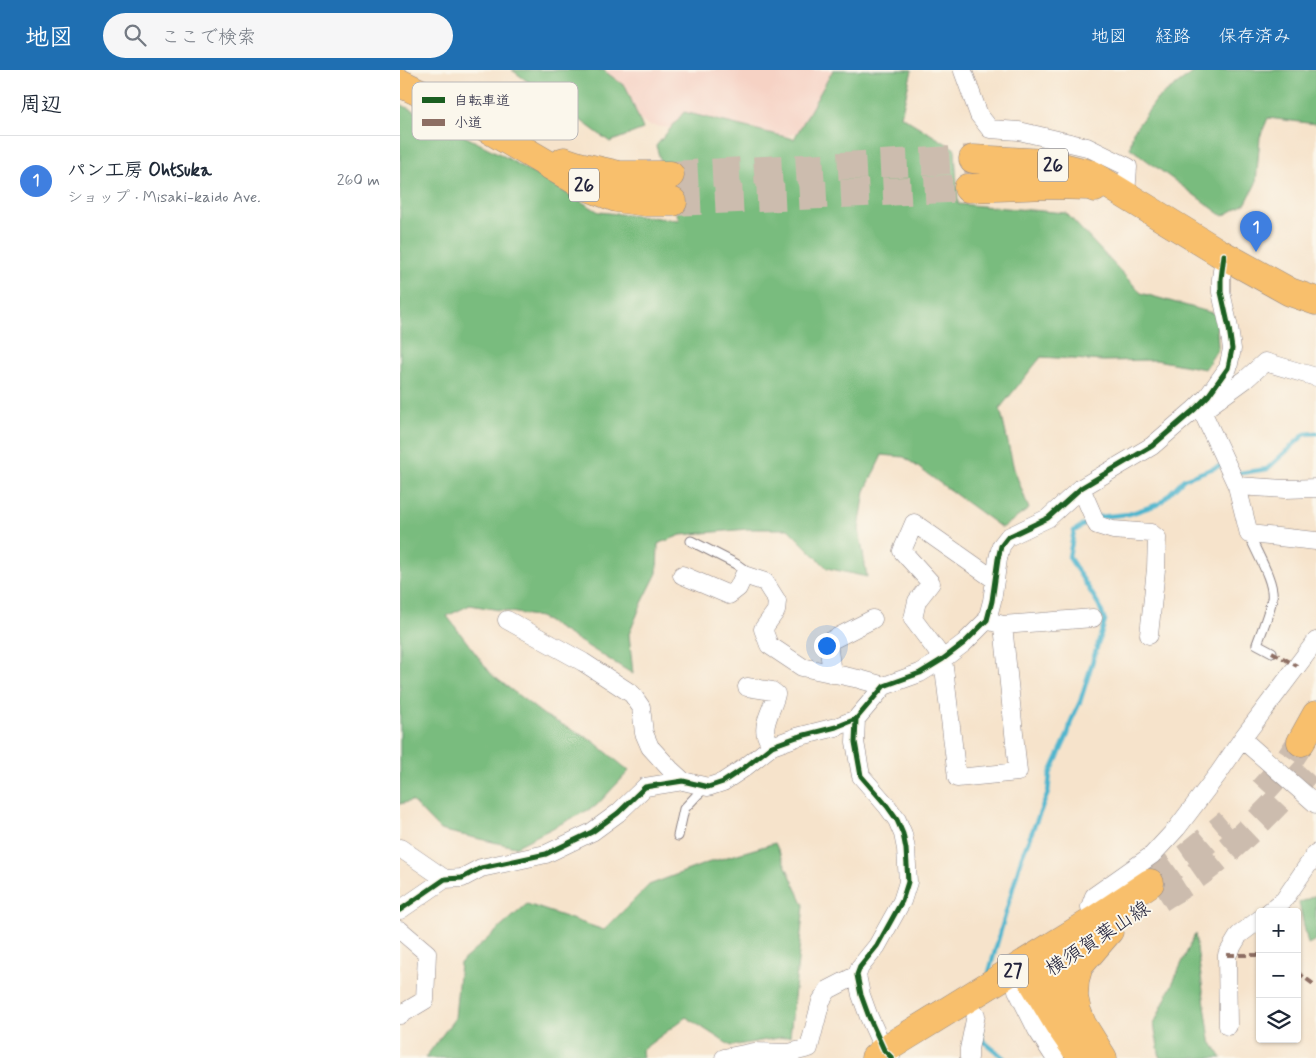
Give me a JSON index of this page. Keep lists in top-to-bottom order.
{
  "streets": {
    "main road": ["26", "横須賀葉山線", "27"]
  },
  "legend": ["自転車道", "小道"],
  "page": {
    "header": "地図",
    "search": "ここで検索",
    "nav": ["地図", "経路", "保存済み"],
    "heading": "周辺",
    "list": [
      {
        "mark": "1",
        "name": "パン工房 Ohtsuka",
        "note": "ショップ · Misaki-kaido Ave.",
        "value": "260 m"
      }
    ],
    "pins": "1",
    "map_buttons": ["+", "−"]
  }
}
